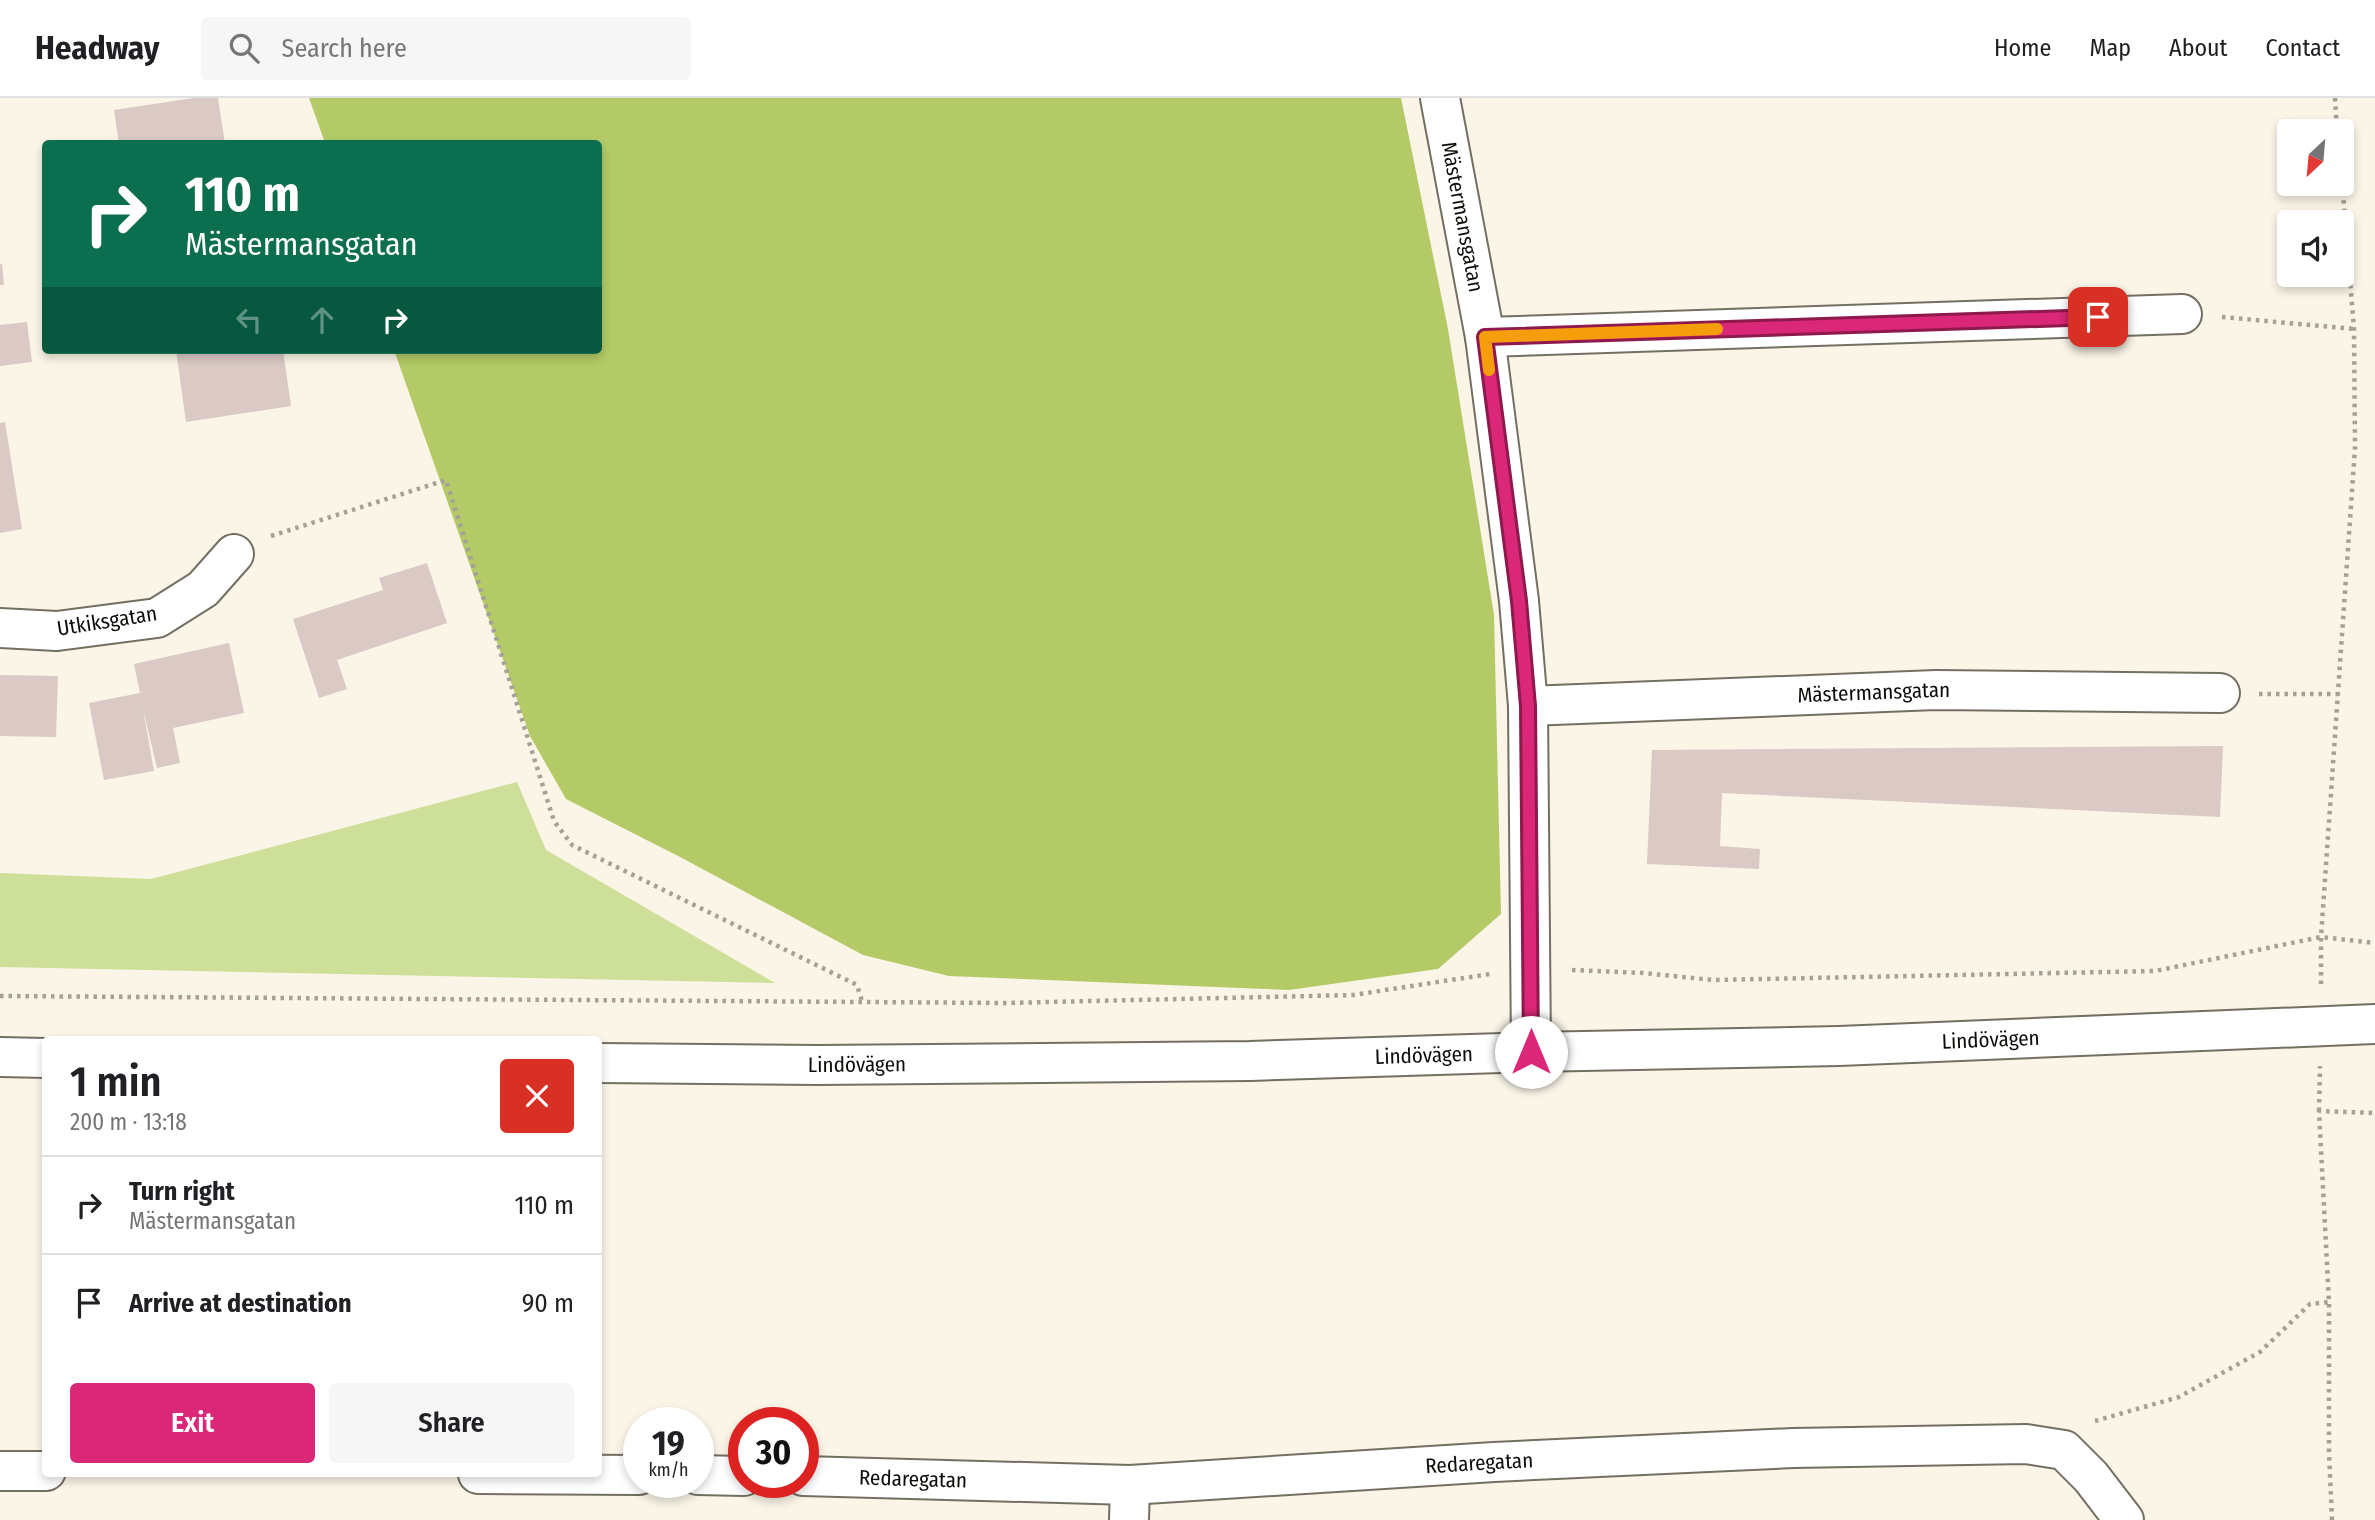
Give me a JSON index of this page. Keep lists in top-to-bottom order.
{
  "streets": {
    "street": [
      "Mästermansgatan",
      "Utkiksgatan",
      "Lindövägen",
      "Redaregatan"
    ]
  },
  "crossings": [
    ["Mästermansgatan", "Lindövägen"]
  ],
  "north": "bottom left",
  "page": {
    "header": "Headway",
    "search": "Search here",
    "nav": [
      "Home",
      "Map",
      "About",
      "Contact"
    ],
    "turn": ["110 m", "Mästermansgatan"],
    "heading": ["1 min", "200 m · 13:18"],
    "list": [
      {
        "name": "Turn right",
        "note": "Mästermansgatan",
        "value": "110 m"
      },
      {
        "name": "Arrive at destination",
        "value": "90 m"
      }
    ],
    "buttons": ["Exit", "Share"],
    "speed": "19 km/h",
    "limit": "30"
  }
}
